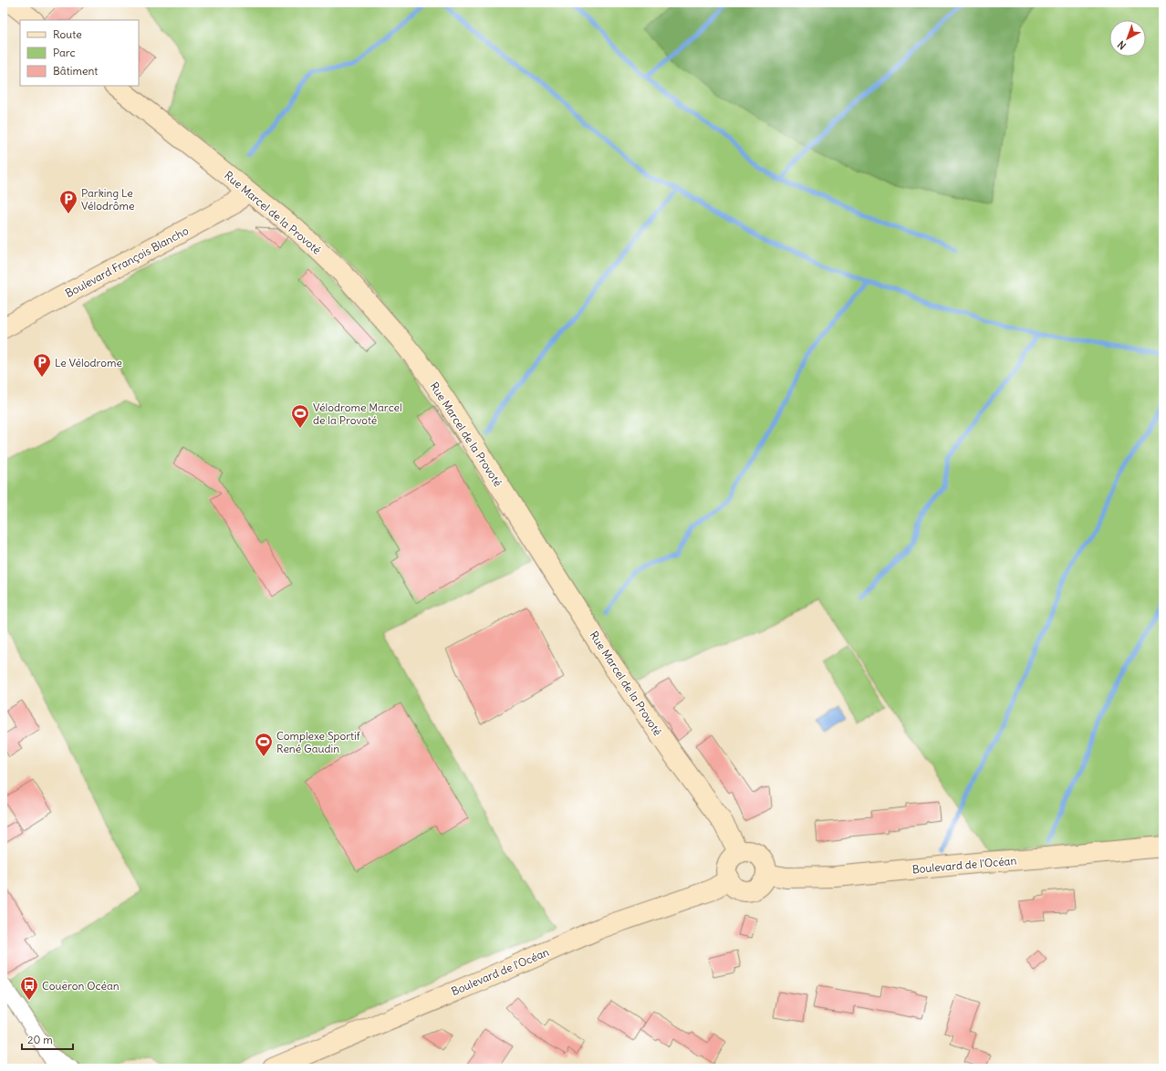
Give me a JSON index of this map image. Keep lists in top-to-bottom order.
{
  "streets": {
    "main road": ["Rue Marcel de la Provoté", "Boulevard François Blancho", "Boulevard de l'Océan"]
  },
  "crossings": [
    ["Rue Marcel de la Provoté", "Boulevard François Blancho"],
    ["Rue Marcel de la Provoté", "Boulevard de l'Océan"]
  ],
  "places": {
    "parking": ["Parking Le Vélodrôme", "Le Vélodrome"],
    "sports": ["Vélodrome Marcel de la Provoté", "Complexe Sportif René Gaudin"],
    "bus stop": ["Couëron Océan"]
  },
  "legend": ["Route", "Parc", "Bâtiment"],
  "scale_bar": "20 m",
  "north": "bottom left"
}
